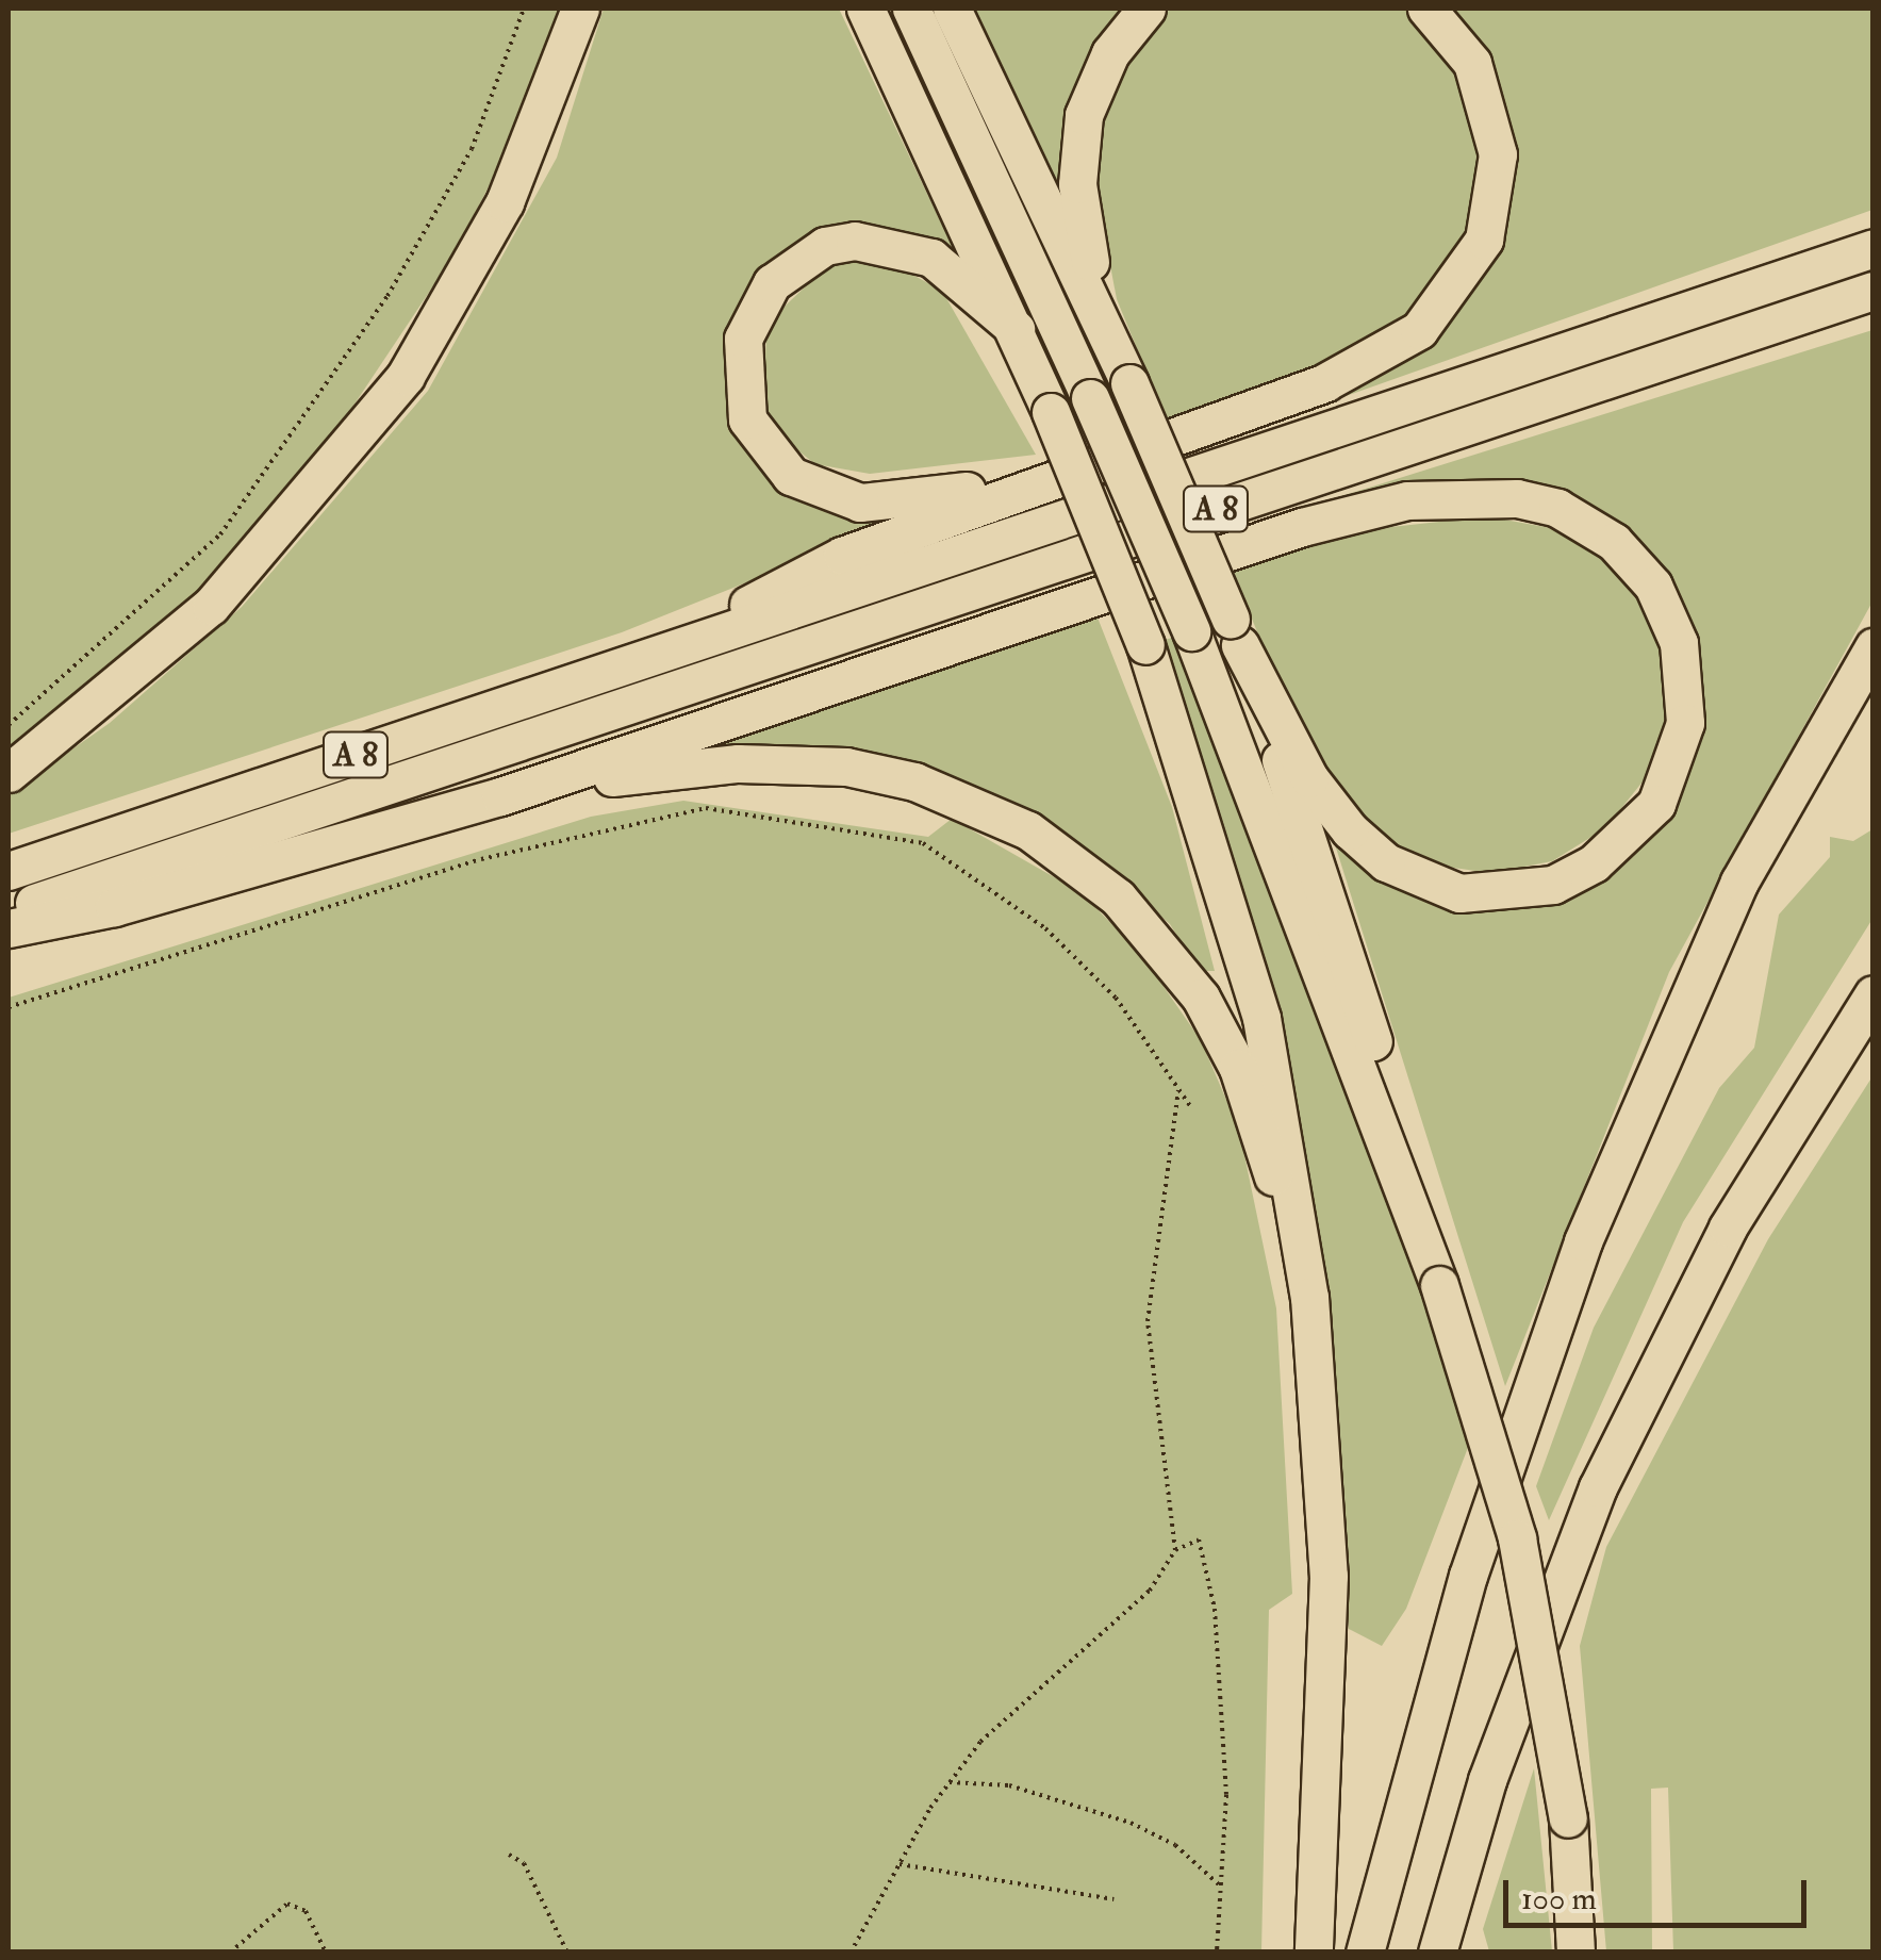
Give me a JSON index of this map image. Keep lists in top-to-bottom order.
{
  "streets": {
    "highway": ["A 8"]
  },
  "scale_bar": "100 m"
}
